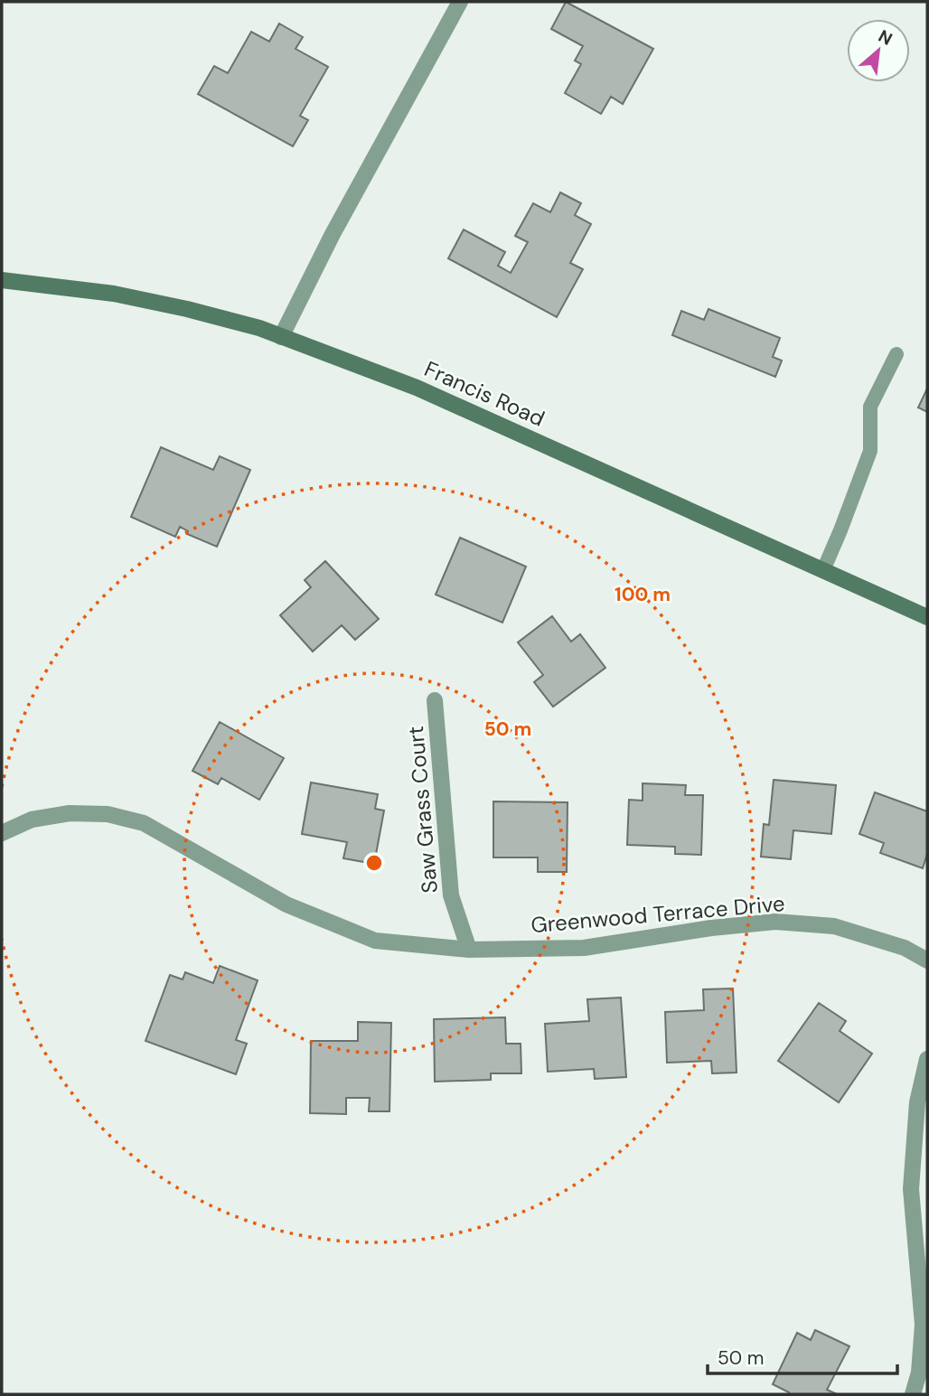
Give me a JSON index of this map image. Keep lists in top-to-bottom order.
{
  "streets": {
    "street": ["Francis Road", "Saw Grass Court", "Greenwood Terrace Drive"]
  },
  "crossings": [
    ["Saw Grass Court", "Greenwood Terrace Drive"]
  ],
  "scale_bar": "50 m",
  "north": "top right",
  "rings": ["100 m", "50 m"]
}
